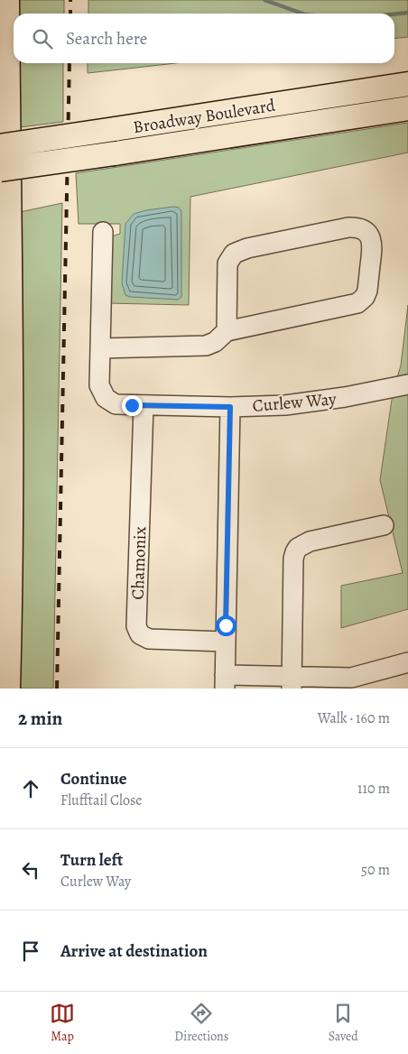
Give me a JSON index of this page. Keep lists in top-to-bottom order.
{
  "streets": {
    "main road": ["Broadway Boulevard"],
    "street": ["Curlew Way", "Chamonix"]
  },
  "crossings": [
    ["Curlew Way", "Chamonix"]
  ],
  "page": {
    "search": "Search here",
    "heading": ["2 min", "Walk · 160 m"],
    "list": [
      ["Continue", "Flufftail Close", "110 m"],
      ["Turn left", "Curlew Way", "50 m"],
      "Arrive at destination"
    ],
    "nav": ["Map", "Directions", "Saved"]
  }
}
